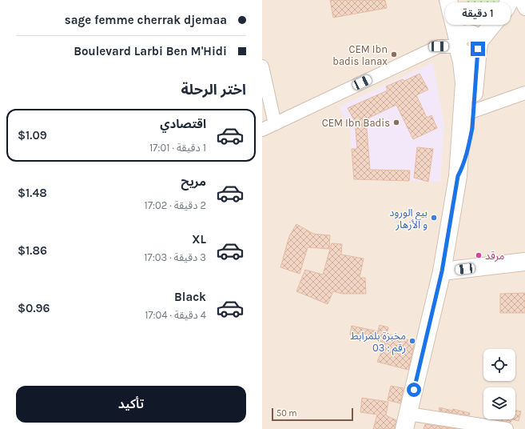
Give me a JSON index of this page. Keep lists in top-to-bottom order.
{
  "places": [
    "CEM Ibn badis lanax",
    "CEM Ibn Badis",
    "بيع الورود و الأزهار",
    "مرقد",
    "مخبزة بلمرابط رقم : 03"
  ],
  "scale_bar": "50 m",
  "page": {
    "banner": ["sage femme cherrak djemaa", "Boulevard Larbi Ben M'Hidi"],
    "bubble": "1 دقيقة",
    "heading": "اختر الرحلة",
    "list": [
      {
        "name": "اقتصادي",
        "note": "1 دقيقة · 17:01",
        "value": "$1.09"
      },
      {
        "name": "مريح",
        "note": "2 دقيقة · 17:02",
        "value": "$1.48"
      },
      {
        "name": "XL",
        "note": "3 دقيقة · 17:03",
        "value": "$1.86"
      },
      {
        "name": "Black",
        "note": "4 دقيقة · 17:04",
        "value": "$0.96"
      }
    ],
    "buttons": "تأكيد",
    "scale": "50 m"
  }
}
